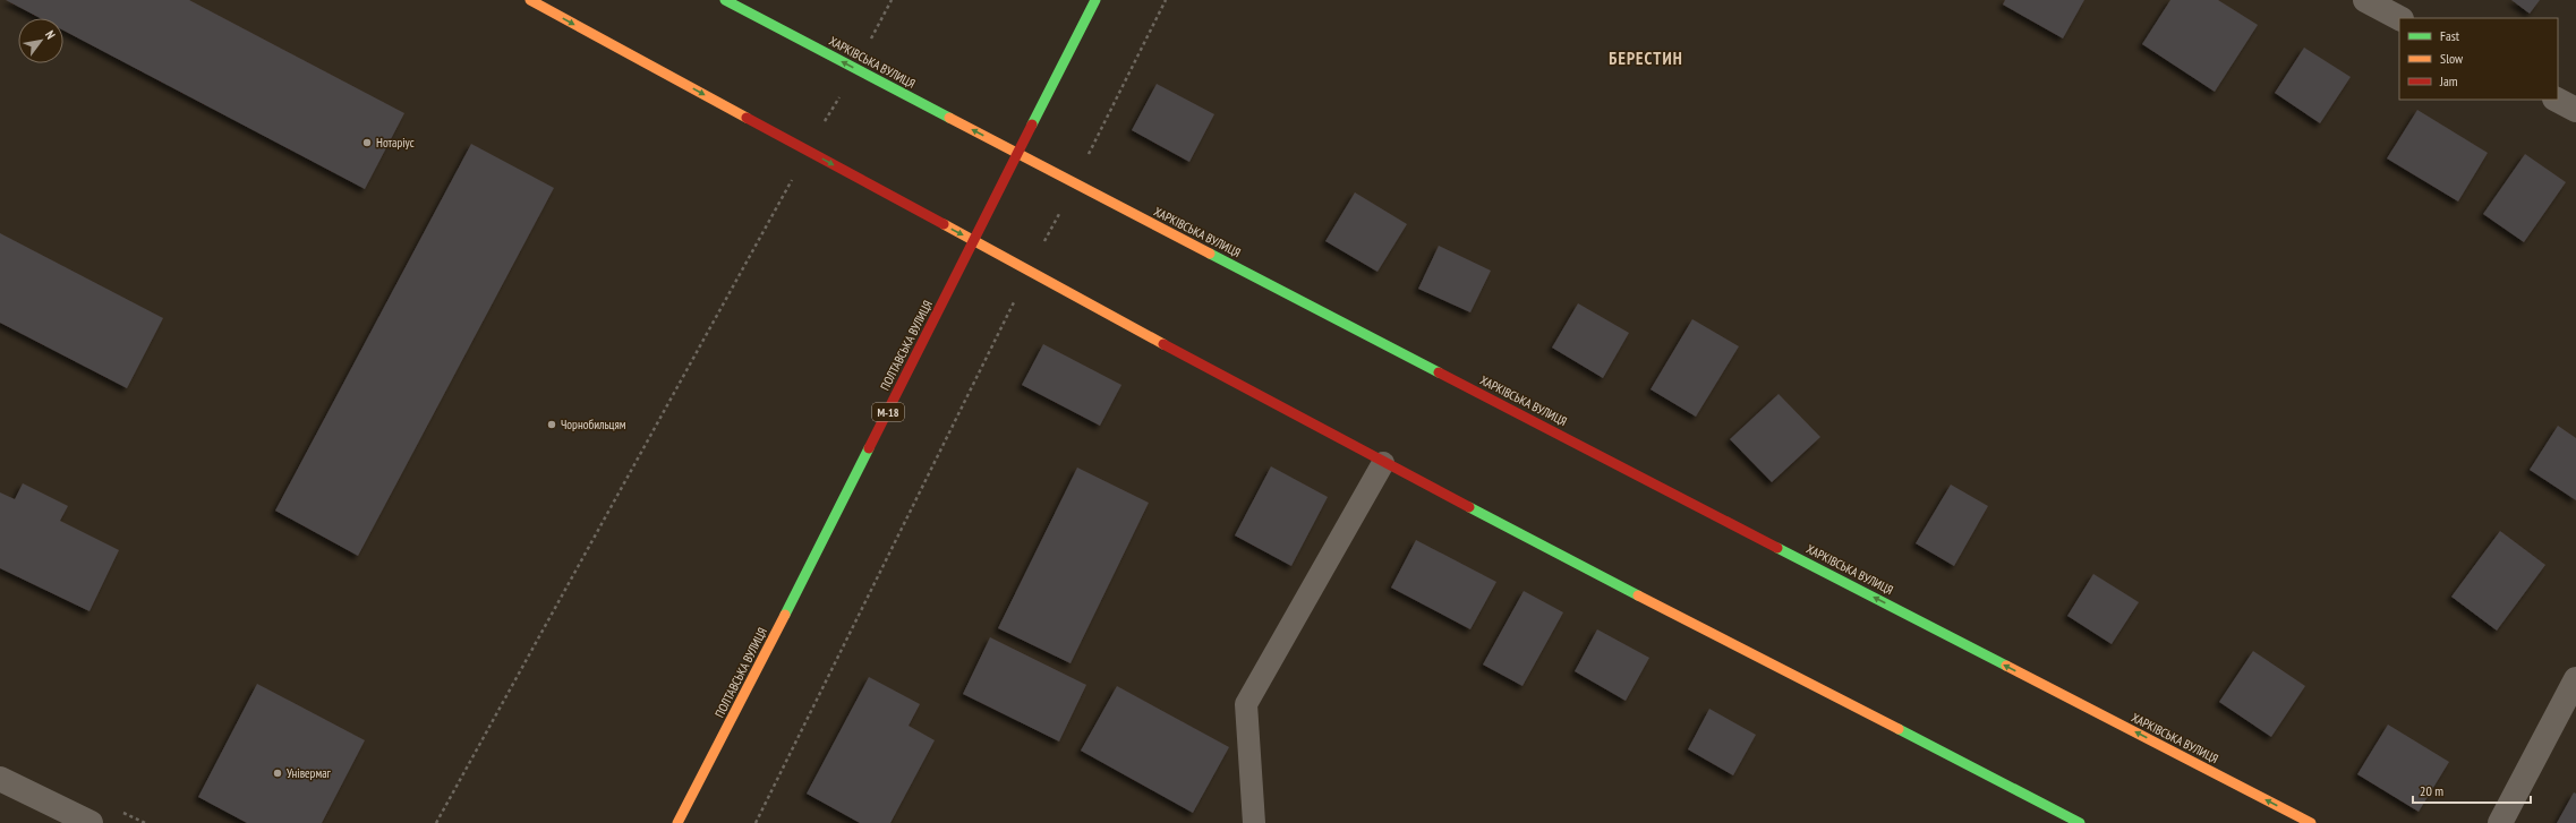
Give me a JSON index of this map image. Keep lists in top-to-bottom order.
{
  "streets": {
    "main road": ["ХАРКІВСЬКА ВУЛИЦЯ", "ПОЛТАВСЬКА ВУЛИЦЯ", "М-18"]
  },
  "crossings": [
    ["ХАРКІВСЬКА ВУЛИЦЯ", "ПОЛТАВСЬКА ВУЛИЦЯ"]
  ],
  "one_way": ["ХАРКІВСЬКА ВУЛИЦЯ"],
  "districts": ["БЕРЕСТИН"],
  "places": ["Нотаріус", "Чорнобильцям", "Універмаг"],
  "legend": ["Fast", "Slow", "Jam"],
  "scale_bar": "20 m",
  "north": "top right"
}
